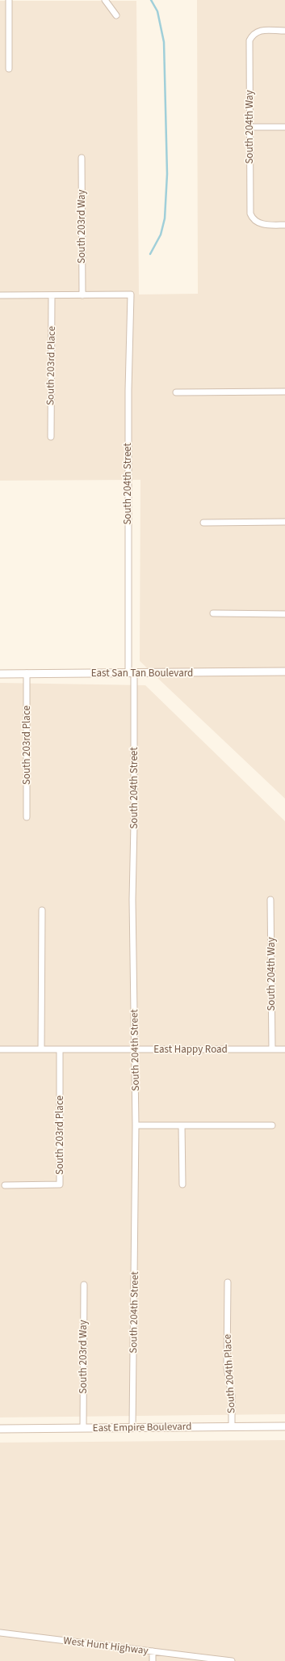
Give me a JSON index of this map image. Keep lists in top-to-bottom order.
{
  "streets": {
    "main road": ["East San Tan Boulevard", "East Empire Boulevard"],
    "street": [
      "South 204th Way",
      "South 203rd Way",
      "South 203rd Place",
      "South 204th Street",
      "East Happy Road",
      "South 204th Place",
      "West Hunt Highway"
    ]
  },
  "crossings": [
    ["South 204th Way", "East Happy Road"],
    ["South 203rd Way", "South 204th Street"],
    ["South 203rd Way", "East Empire Boulevard"],
    ["South 203rd Place", "East San Tan Boulevard"],
    ["South 203rd Place", "East Happy Road"],
    ["South 204th Street", "East San Tan Boulevard"],
    ["South 204th Street", "East Happy Road"],
    ["South 204th Street", "East Empire Boulevard"],
    ["South 204th Place", "East Empire Boulevard"]
  ]
}
